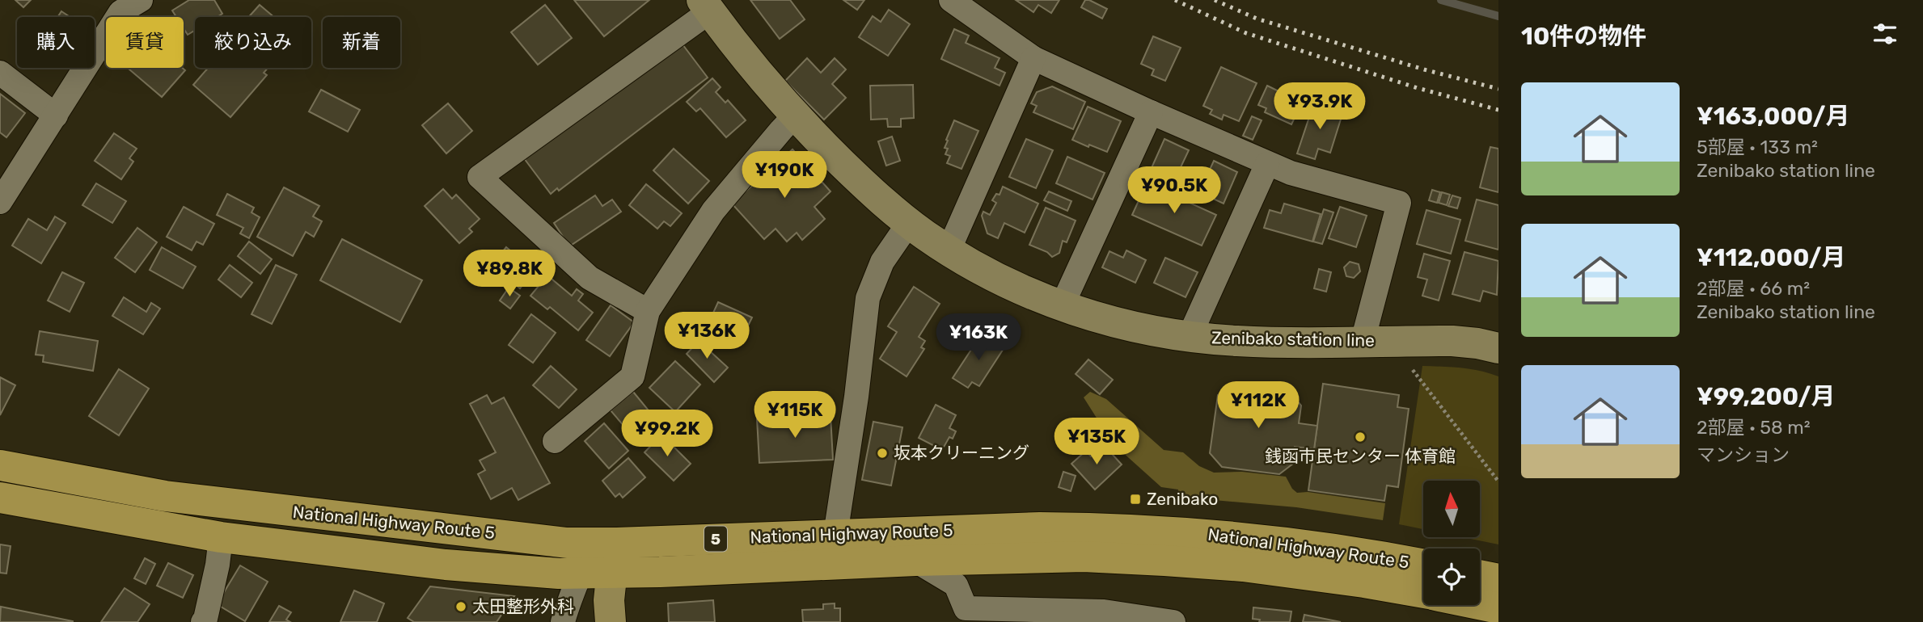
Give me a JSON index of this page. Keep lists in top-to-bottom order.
{
  "streets": {
    "highway": ["National Highway Route 5", "5"],
    "main road": ["Zenibako station line"]
  },
  "places": {
    "other": ["銭函市民センター 体育館", "坂本クリーニング", "太田整形外科"],
    "transit": ["Zenibako"]
  },
  "north": "top",
  "page": {
    "heading": "10件の物件",
    "chip": [
      "購入",
      "賃貸",
      "絞り込み",
      "新着"
    ],
    "list": [
      {
        "name": "¥163,000/月",
        "note": "5部屋 · 133 m² · Zenibako station line"
      },
      {
        "name": "¥112,000/月",
        "note": "2部屋 · 66 m² · Zenibako station line"
      },
      {
        "name": "¥99,200/月",
        "note": "2部屋 · 58 m² · マンション"
      }
    ],
    "price": [
      "¥93.9K",
      "¥190K",
      "¥90.5K",
      "¥89.8K",
      "¥136K",
      "¥163K",
      "¥112K",
      "¥115K",
      "¥99.2K",
      "¥135K"
    ]
  }
}
